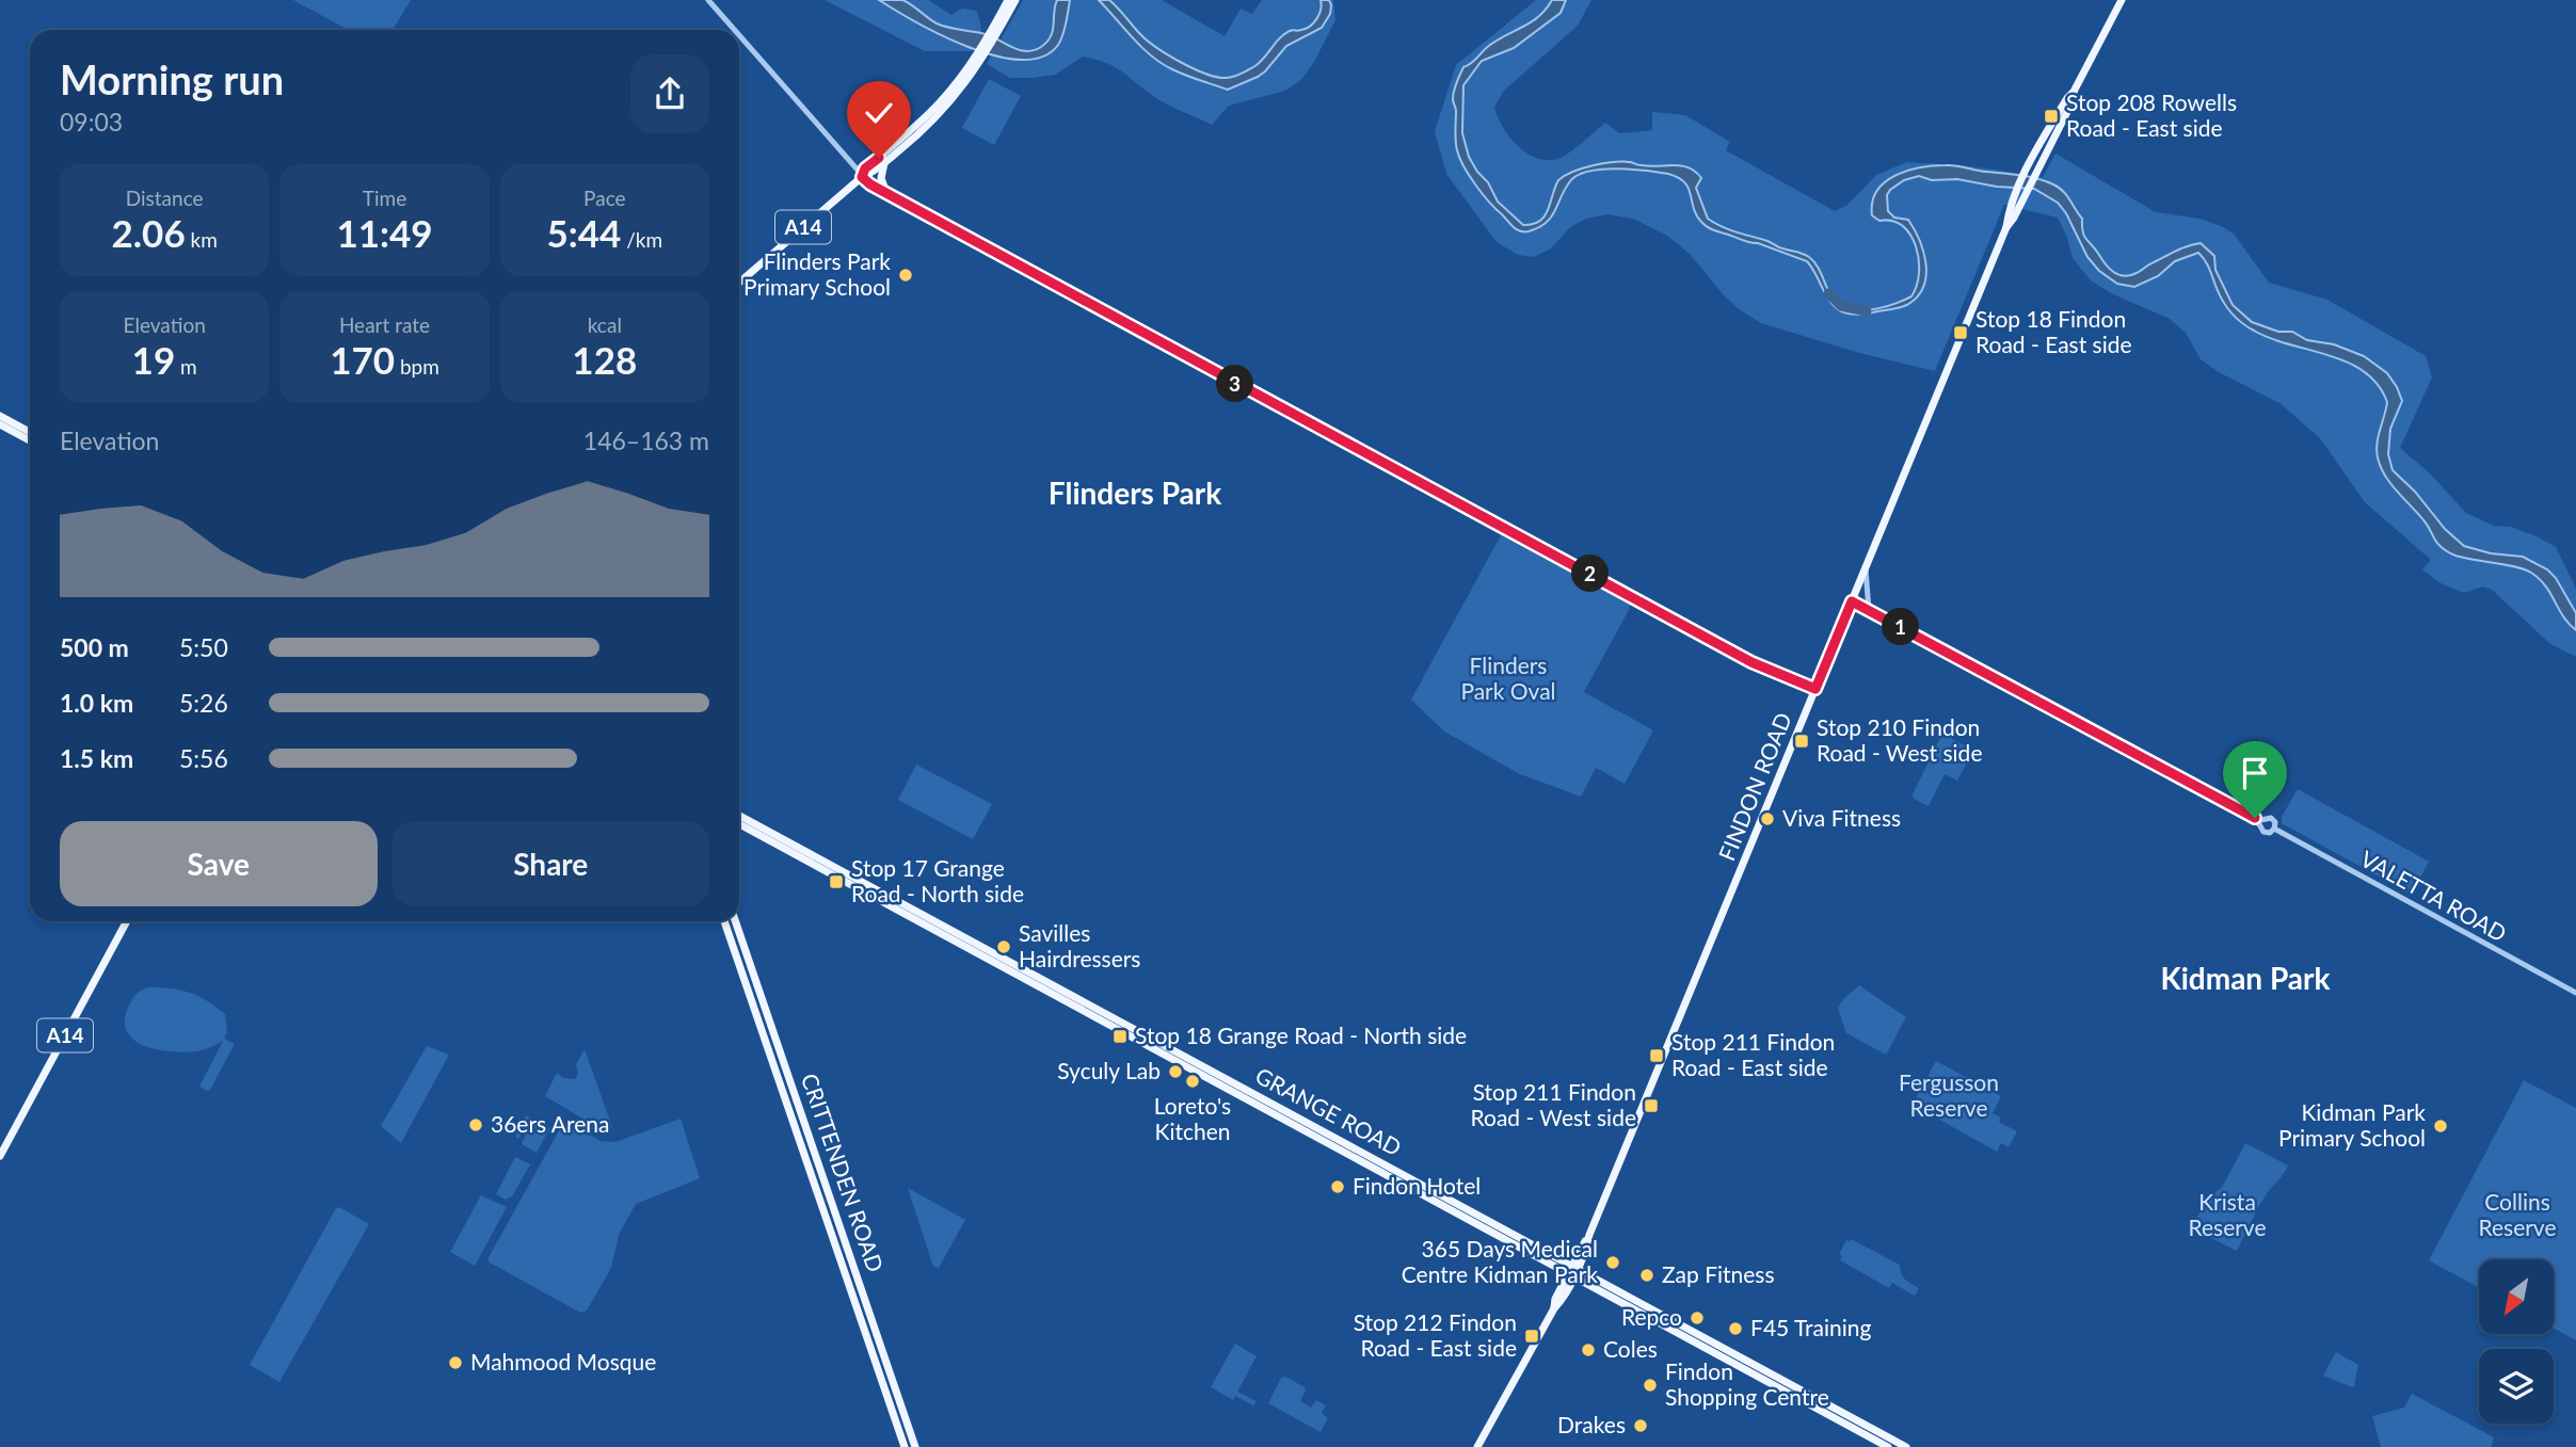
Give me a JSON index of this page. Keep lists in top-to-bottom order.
{
  "streets": {
    "main road": [
      "A14",
      "FINDON ROAD",
      "GRANGE ROAD",
      "CRITTENDEN ROAD"
    ],
    "street": ["VALETTA ROAD"]
  },
  "crossings": [
    ["FINDON ROAD", "GRANGE ROAD"]
  ],
  "districts": ["Flinders Park", "Kidman Park"],
  "parks": [
    "Flinders Park Oval",
    "Fergusson Reserve",
    "Krista Reserve",
    "Collins Reserve"
  ],
  "places": {
    "transit": [
      "Stop 208 Rowells Road - East side",
      "Stop 18 Findon Road - East side",
      "Stop 210 Findon Road - West side",
      "Stop 17 Grange Road - North side",
      "Stop 18 Grange Road - North side",
      "Stop 211 Findon Road - East side",
      "Stop 211 Findon Road - West side",
      "Stop 212 Findon Road - East side"
    ],
    "other": [
      "Flinders Park Primary School",
      "Viva Fitness",
      "Savilles Hairdressers",
      "Syculy Lab",
      "Loreto's Kitchen",
      "36ers Arena",
      "Kidman Park Primary School",
      "Findon Hotel",
      "365 Days Medical Centre Kidman Park",
      "Zap Fitness",
      "Repco",
      "F45 Training",
      "Coles",
      "Mahmood Mosque",
      "Findon Shopping Centre",
      "Drakes"
    ]
  },
  "north": "bottom left",
  "page": {
    "heading": ["Morning run", "09:03"],
    "stats": [
      ["Distance", "2.06 km"],
      ["Time", "11:49"],
      ["Pace", "5:44 /km"],
      ["Elevation", "19 m"],
      ["Heart rate", "170 bpm"],
      ["kcal", "128"]
    ],
    "pins": ["3", "2", "1"],
    "chart": ["Elevation", "146–163 m"],
    "list": [
      {
        "name": "500 m",
        "note": "5:50"
      },
      {
        "name": "1.0 km",
        "note": "5:26"
      },
      {
        "name": "1.5 km",
        "note": "5:56"
      }
    ],
    "buttons": ["Save", "Share"]
  }
}
